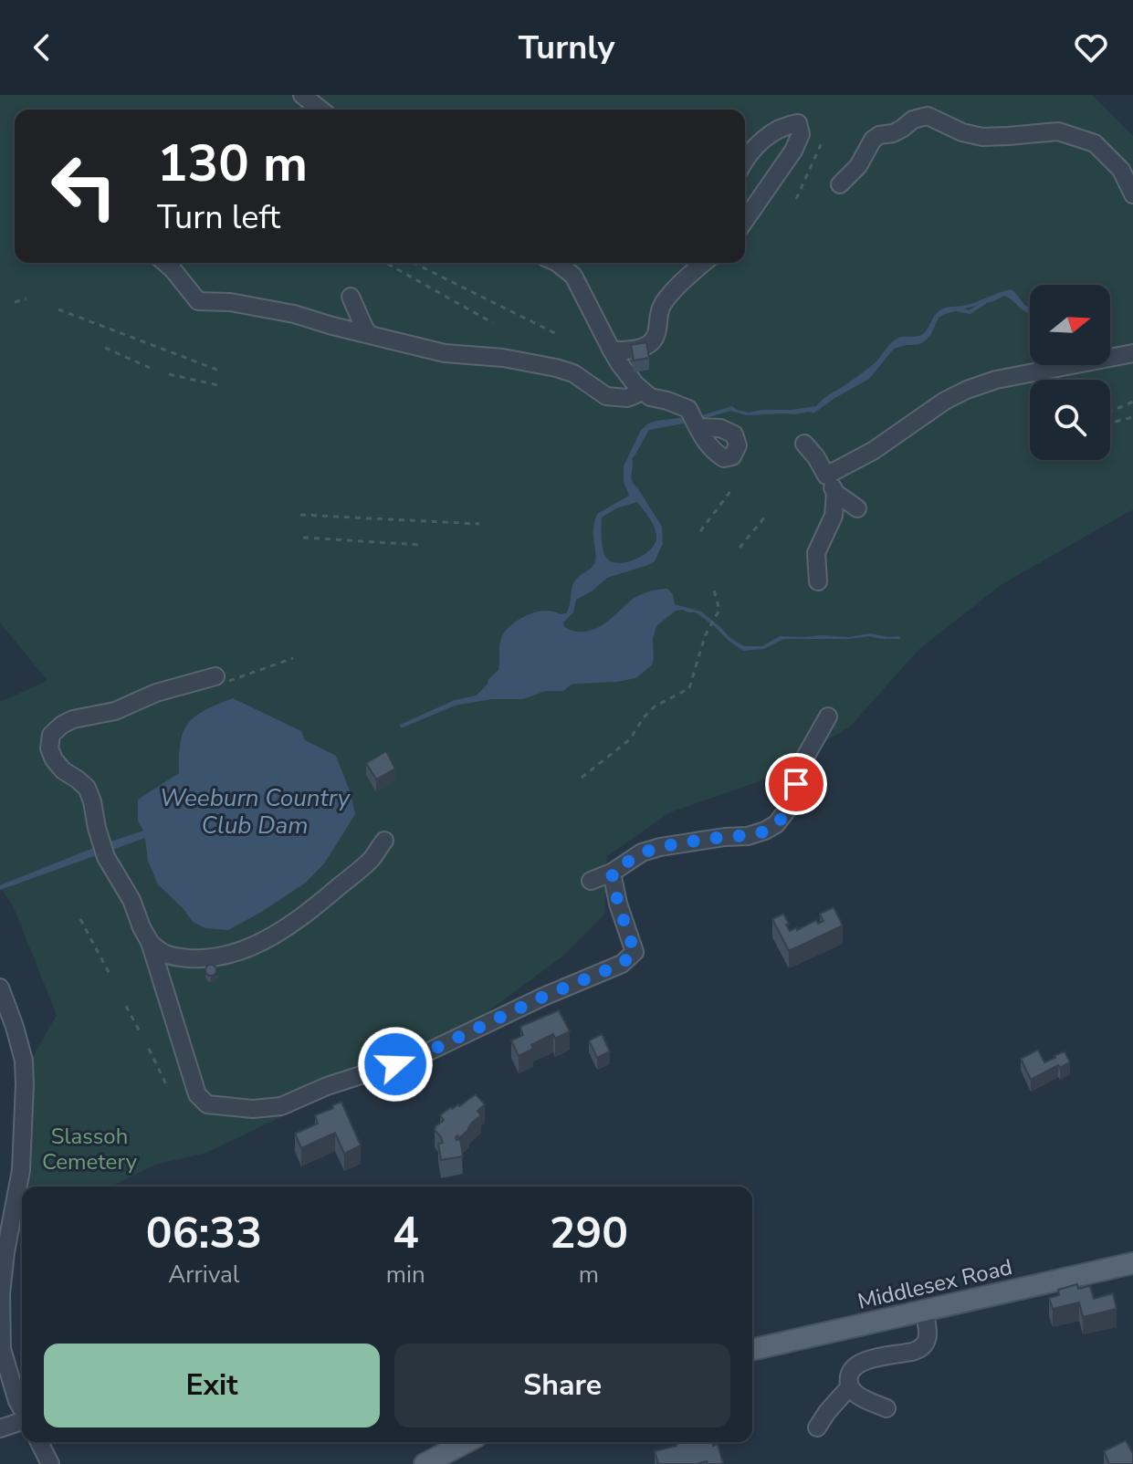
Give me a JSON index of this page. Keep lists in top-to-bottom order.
{
  "streets": {
    "main road": ["Middlesex Road"]
  },
  "water": ["Weeburn Country Club Dam"],
  "parks": ["Slassoh Cemetery"],
  "north": "right",
  "page": {
    "header": "Turnly",
    "turn": ["130 m", "Turn left"],
    "eta": [
      "06:33",
      "Arrival",
      "4",
      "min",
      "290",
      "m"
    ],
    "buttons": ["Exit", "Share"]
  }
}
